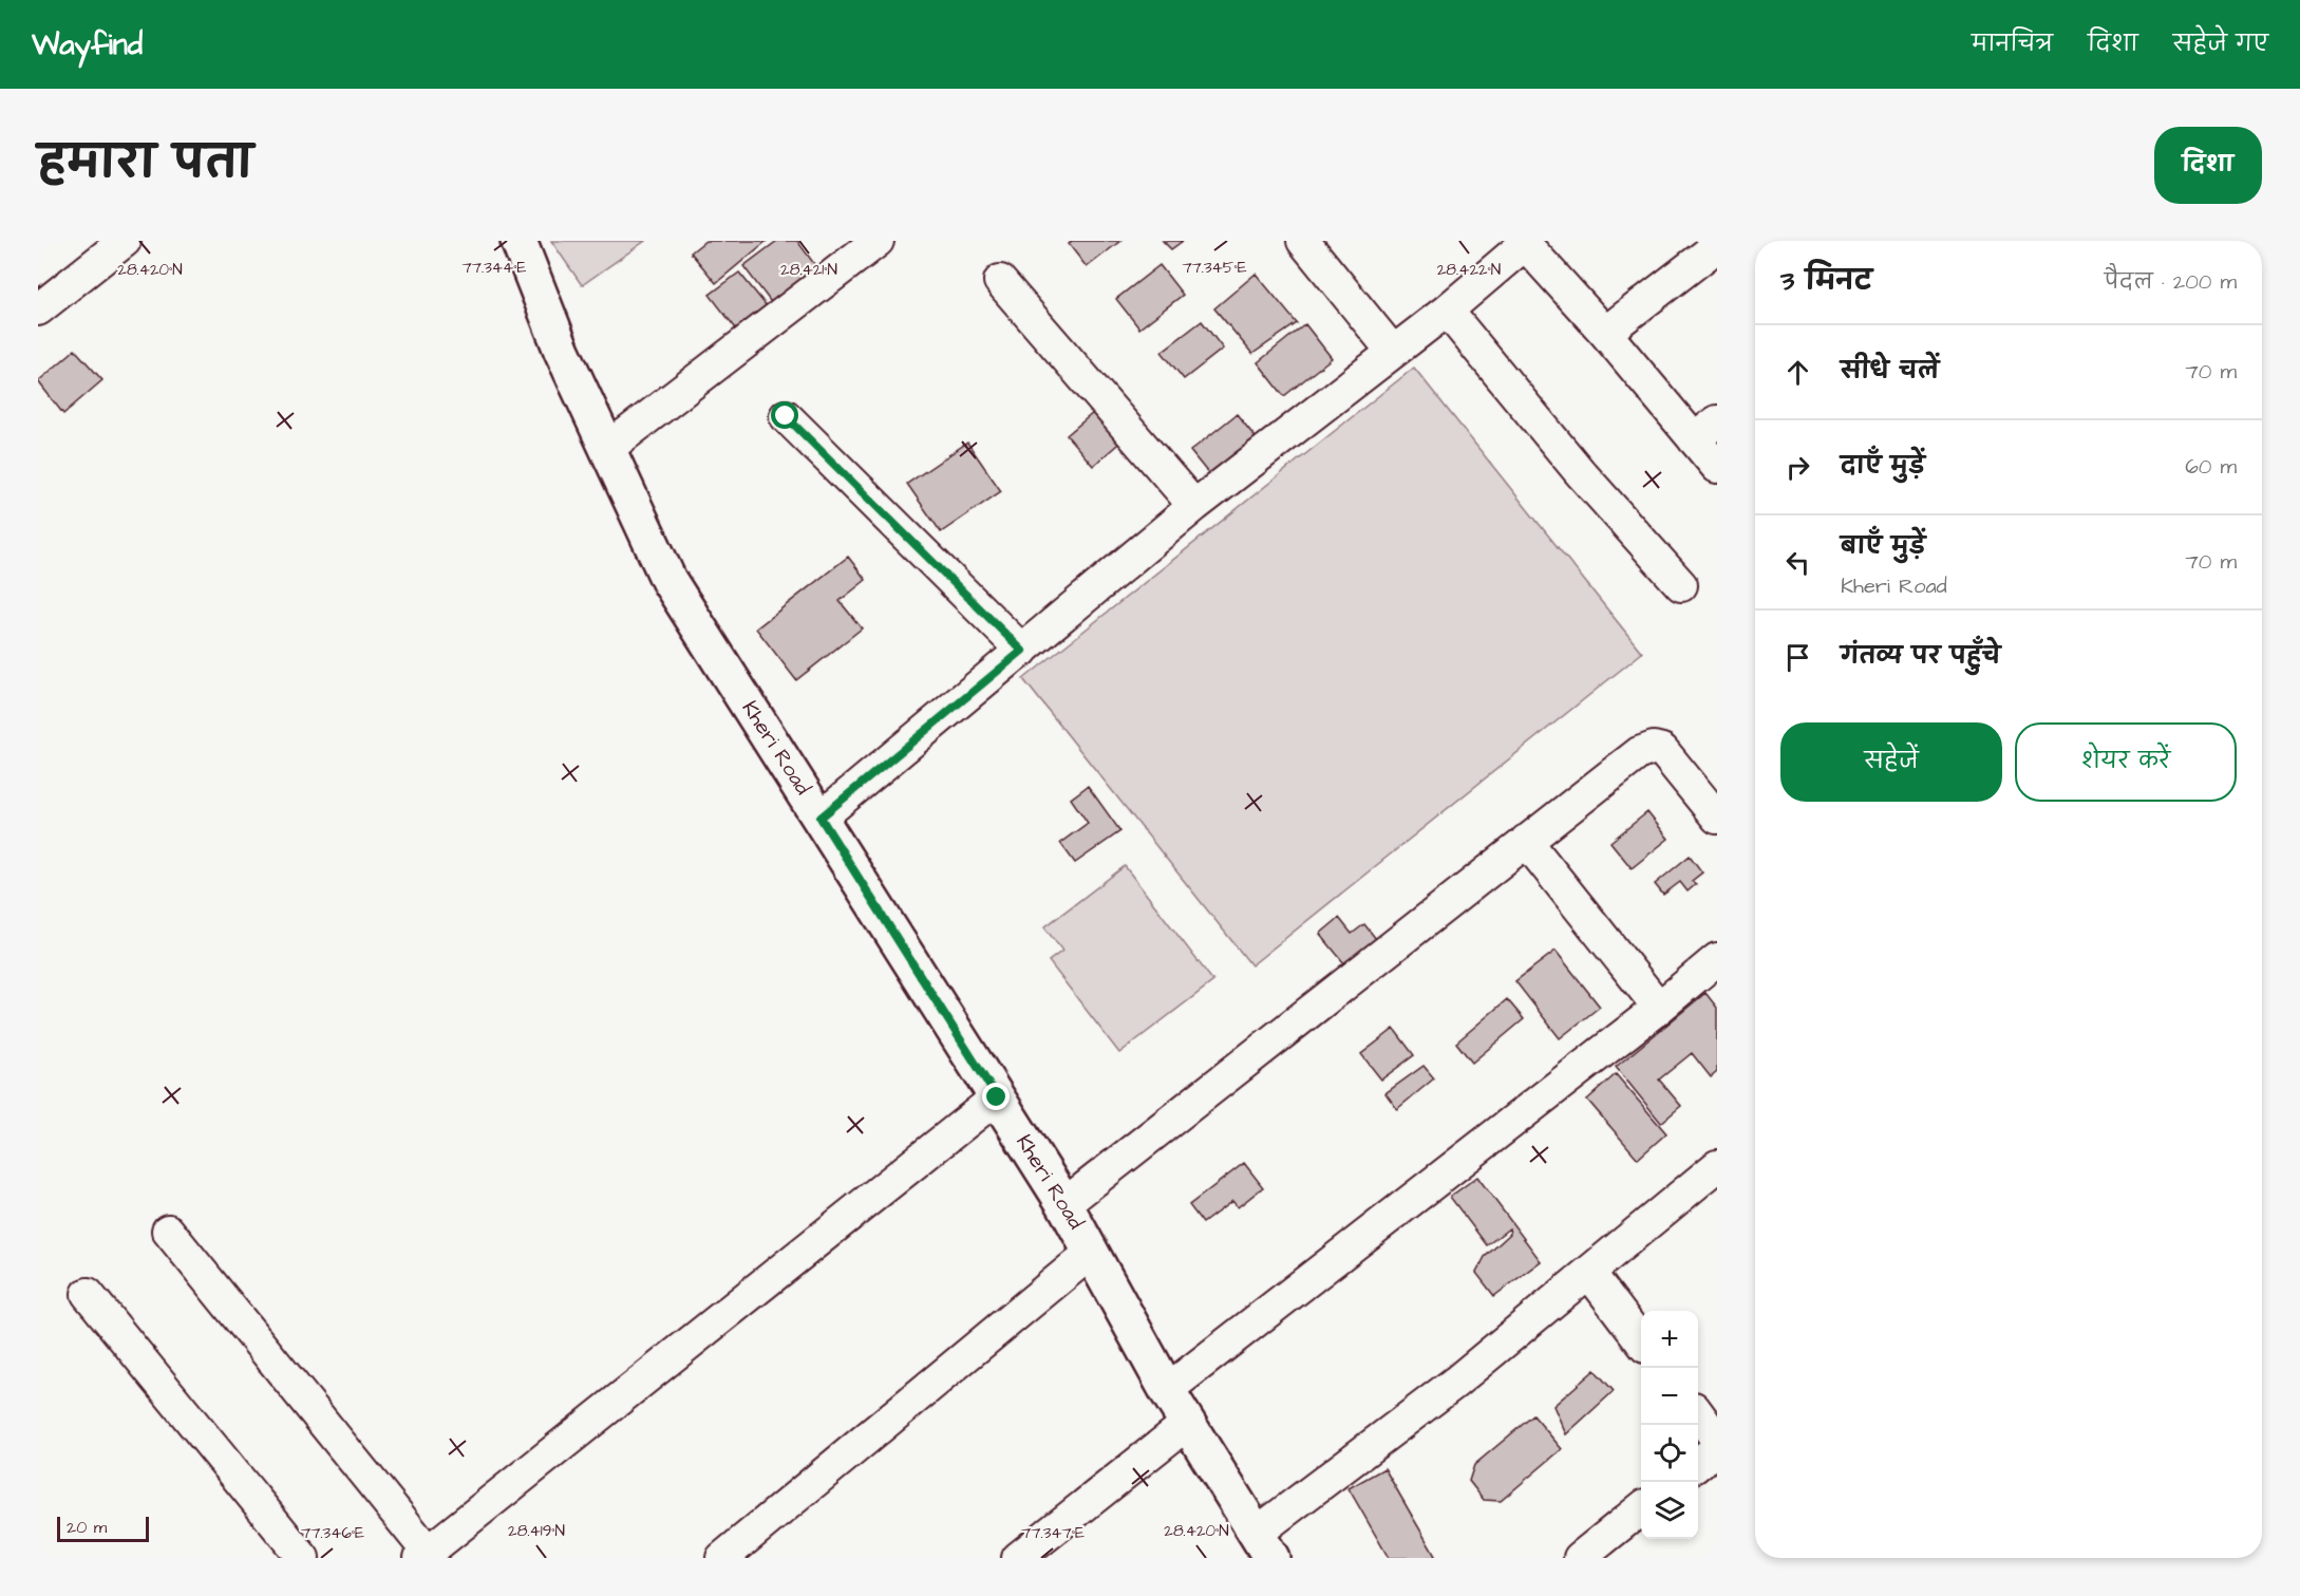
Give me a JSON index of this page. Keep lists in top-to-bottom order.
{
  "streets": {
    "street": ["Kheri Road"]
  },
  "scale_bar": "20 m",
  "page": {
    "header": "Wayfind",
    "nav": ["मानचित्र", "दिशा", "सहेजे गए"],
    "title": "हमारा पता",
    "buttons": [
      "दिशा",
      ["सहेजें", "शेयर करें"]
    ],
    "heading": ["3 मिनट", "पैदल · 200 m"],
    "list": [
      ["सीधे चलें", "70 m"],
      ["दाएँ मुड़ें", "60 m"],
      ["बाएँ मुड़ें", "Kheri Road", "70 m"],
      "गंतव्य पर पहुँचे"
    ],
    "map_buttons": ["+", "−"],
    "scale": "20 m"
  },
  "coordinates": [
    "77.344°E",
    "77.345°E",
    "28.420°N",
    "28.421°N",
    "28.422°N",
    "28.419°N",
    "77.346°E",
    "77.347°E"
  ]
}
